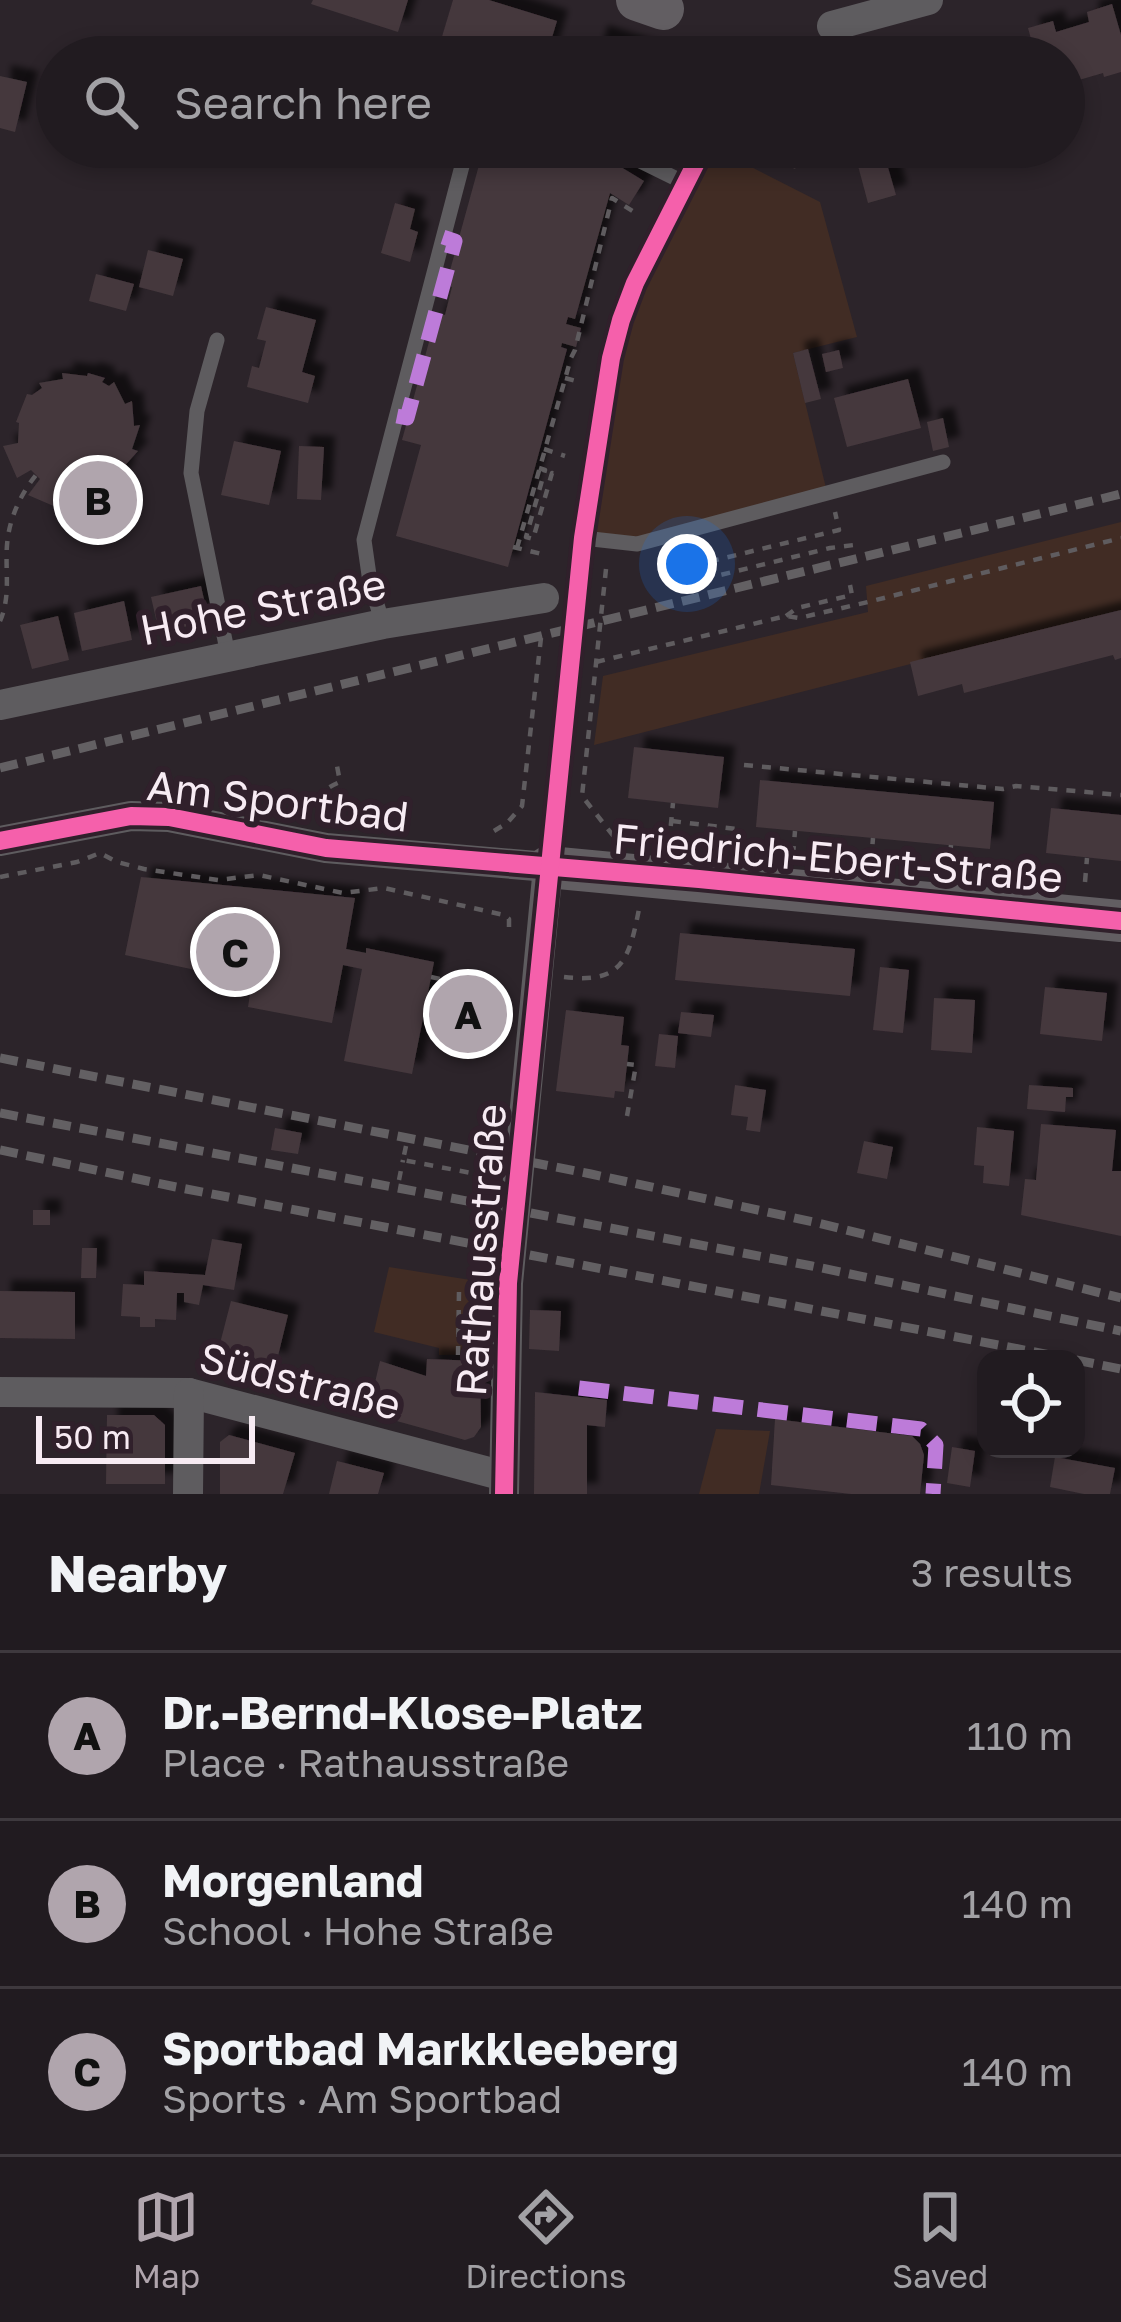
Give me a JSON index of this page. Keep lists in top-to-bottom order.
{
  "streets": {
    "street": [
      "Hohe Straße",
      "Am Sportbad",
      "Friedrich-Ebert-Straße",
      "Rathausstraße",
      "Südstraße"
    ]
  },
  "crossings": [
    ["Am Sportbad", "Friedrich-Ebert-Straße"],
    ["Am Sportbad", "Rathausstraße"],
    ["Friedrich-Ebert-Straße", "Rathausstraße"],
    ["Rathausstraße", "Südstraße"]
  ],
  "scale_bar": "50 m",
  "page": {
    "search": "Search here",
    "pins": ["B", "C", "A"],
    "scale": "50 m",
    "heading": ["Nearby", "3 results"],
    "list": [
      {
        "mark": "A",
        "name": "Dr.-Bernd-Klose-Platz",
        "note": "Place · Rathausstraße",
        "value": "110 m"
      },
      {
        "mark": "B",
        "name": "Morgenland",
        "note": "School · Hohe Straße",
        "value": "140 m"
      },
      {
        "mark": "C",
        "name": "Sportbad Markkleeberg",
        "note": "Sports · Am Sportbad",
        "value": "140 m"
      }
    ],
    "nav": ["Map", "Directions", "Saved"]
  }
}
